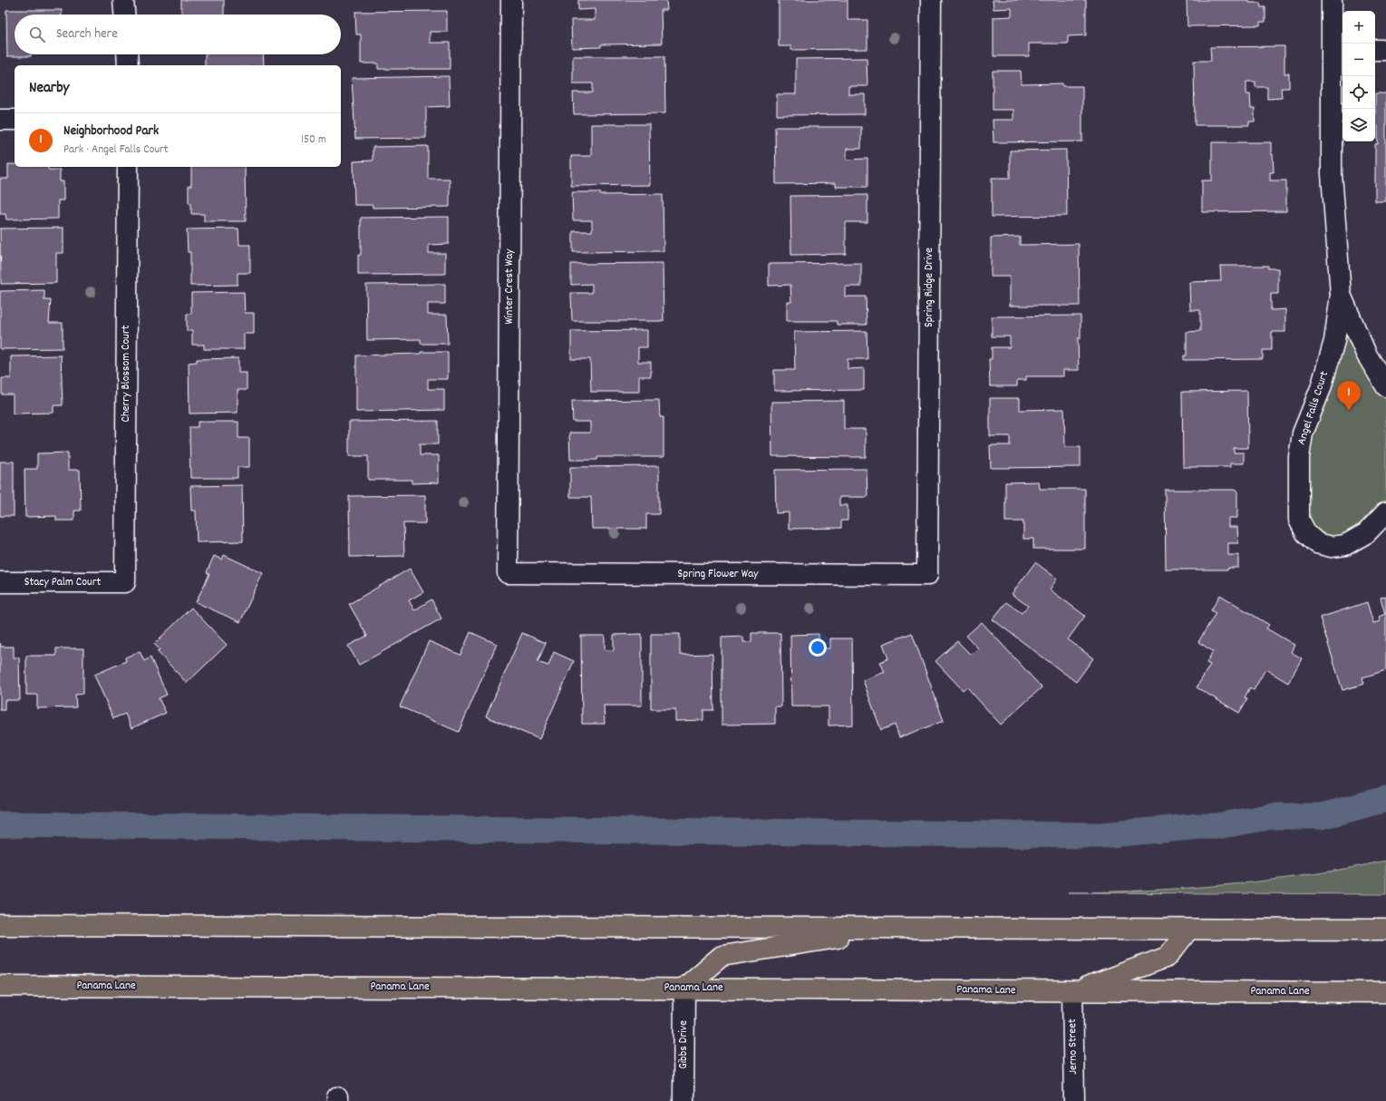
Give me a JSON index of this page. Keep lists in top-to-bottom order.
{
  "streets": {
    "main road": ["Panama Lane"],
    "street": [
      "Winter Crest Way",
      "Spring Ridge Drive",
      "Cherry Blossom Court",
      "Angel Falls Court",
      "Spring Flower Way",
      "Stacy Palm Court",
      "Gibbs Drive",
      "Jerno Street"
    ]
  },
  "crossings": [
    ["Winter Crest Way", "Spring Flower Way"],
    ["Spring Ridge Drive", "Spring Flower Way"],
    ["Cherry Blossom Court", "Stacy Palm Court"],
    ["Panama Lane", "Gibbs Drive"],
    ["Panama Lane", "Jerno Street"]
  ],
  "page": {
    "map_buttons": ["+", "−"],
    "search": "Search here",
    "heading": "Nearby",
    "list": [
      {
        "mark": "1",
        "name": "Neighborhood Park",
        "note": "Park · Angel Falls Court",
        "value": "150 m"
      }
    ],
    "pins": "1"
  }
}
